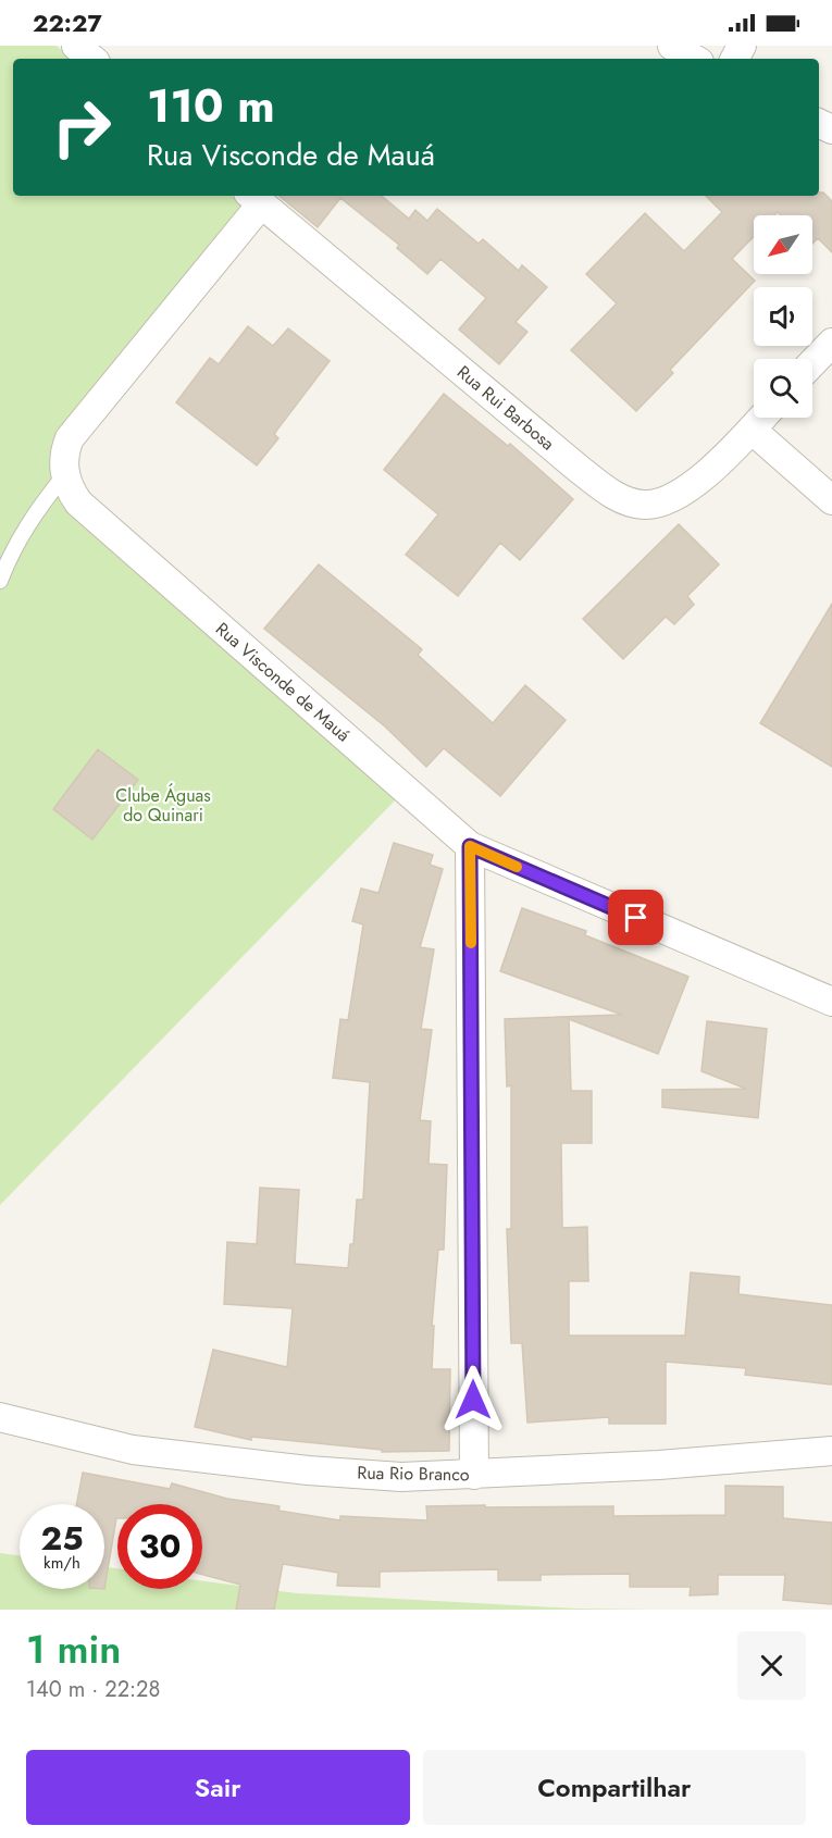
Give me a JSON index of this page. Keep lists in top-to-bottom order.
{
  "streets": {
    "street": ["Rua Rui Barbosa", "Rua Visconde de Mauá", "Rua Rio Branco"]
  },
  "crossings": [
    ["Rua Rui Barbosa", "Rua Visconde de Mauá"]
  ],
  "parks": ["Clube Águas do Quinari"],
  "north": "bottom left",
  "page": {
    "status": "22:27",
    "turn": ["110 m", "Rua Visconde de Mauá"],
    "speed": "25 km/h",
    "limit": "30",
    "heading": ["1 min", "140 m · 22:28"],
    "buttons": ["Sair", "Compartilhar"]
  }
}
